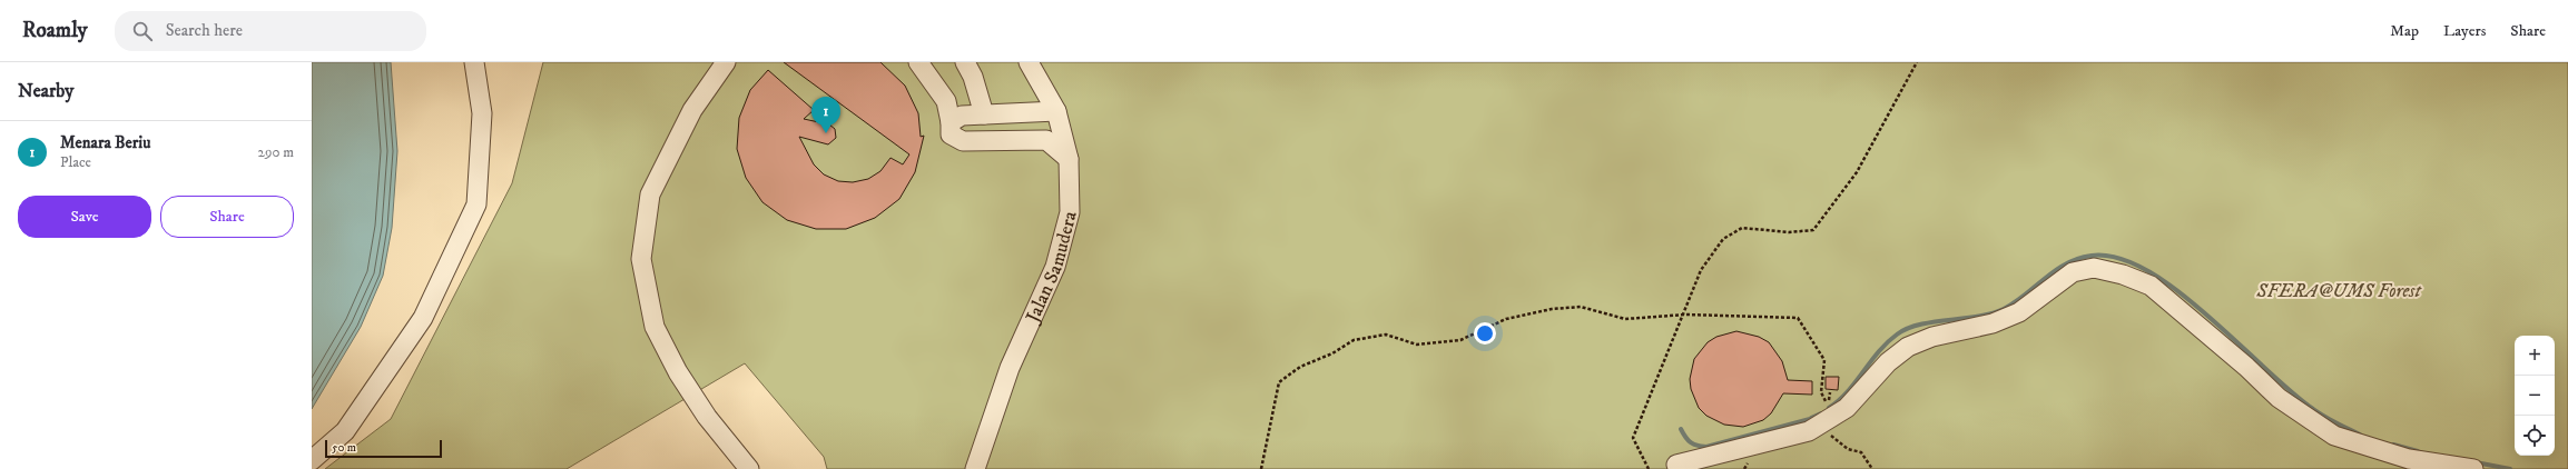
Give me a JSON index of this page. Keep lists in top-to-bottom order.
{
  "streets": {
    "street": ["Jalan Samudera"]
  },
  "parks": ["SFERA@UMS Forest"],
  "scale_bar": "50 m",
  "page": {
    "header": "Roamly",
    "search": "Search here",
    "nav": ["Map", "Layers", "Share"],
    "heading": "Nearby",
    "pins": "1",
    "list": [
      {
        "mark": "1",
        "name": "Menara Beriu",
        "note": "Place",
        "value": "290 m"
      }
    ],
    "buttons": ["Save", "Share"],
    "map_buttons": ["+", "−"],
    "scale": "50 m"
  }
}
